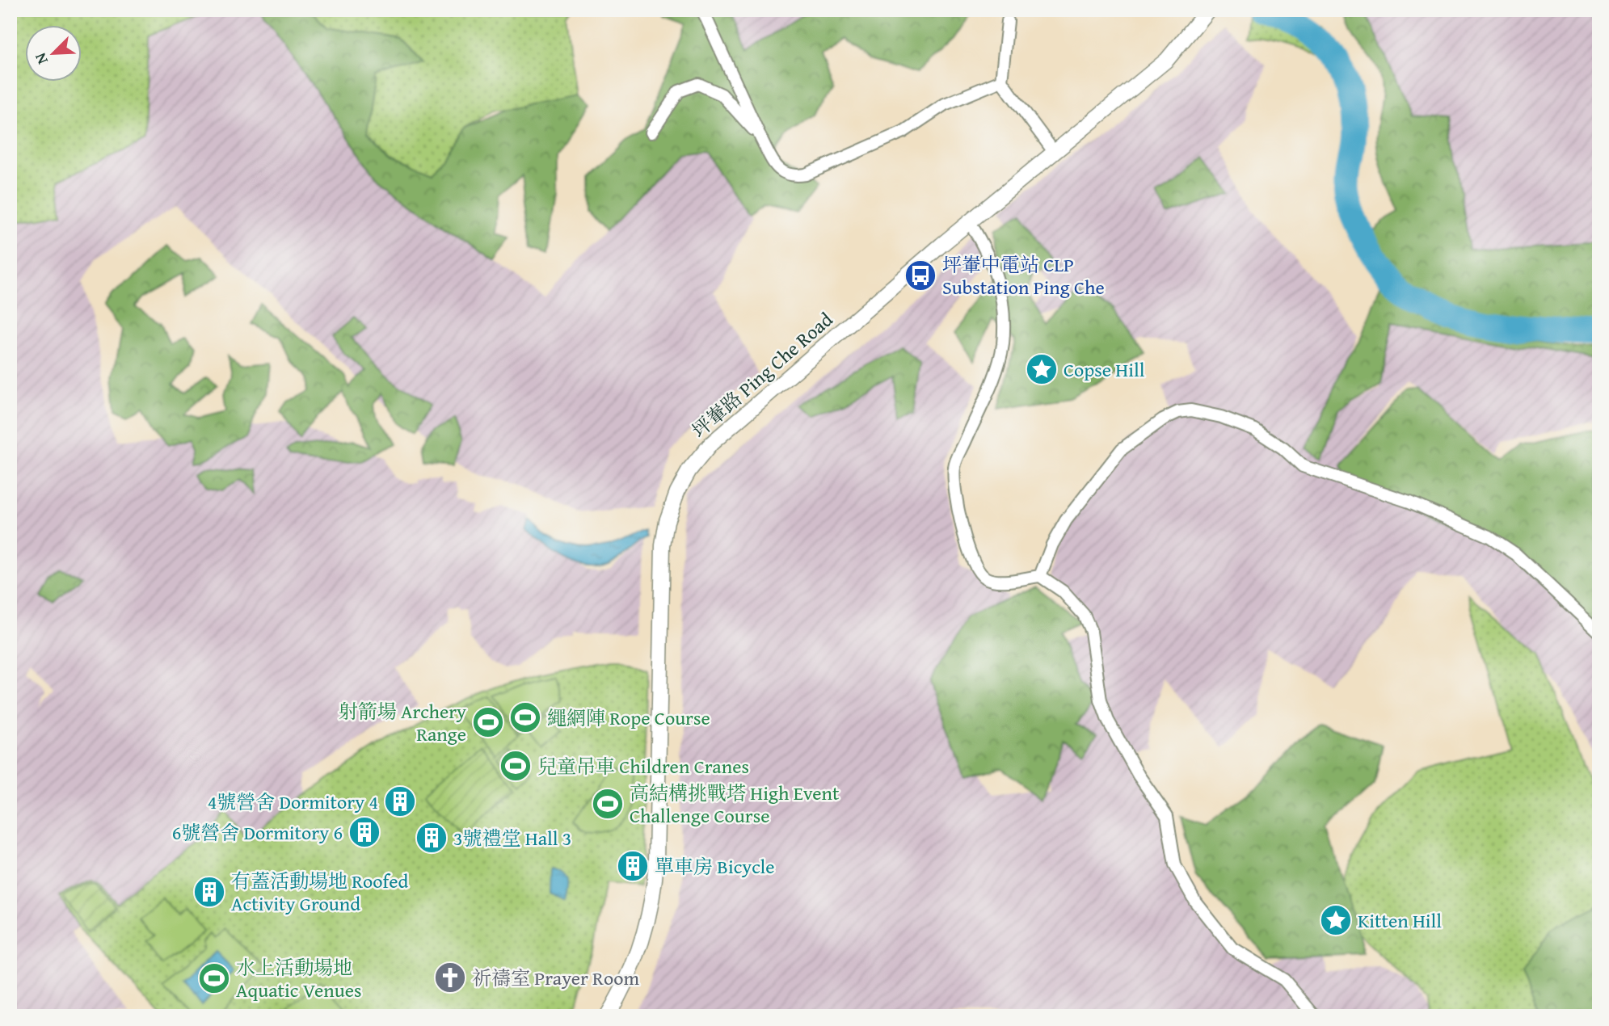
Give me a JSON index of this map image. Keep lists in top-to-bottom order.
{
  "streets": {
    "street": ["坪輋路 Ping Che Road"]
  },
  "places": {
    "bus stop": ["坪輋中電站 CLP Substation Ping Che"],
    "place": ["Copse Hill", "Kitten Hill"],
    "sports": [
      "繩網陣 Rope Course",
      "射箭場 Archery Range",
      "兒童吊車 Children Cranes",
      "高結構挑戰塔 High Event Challenge Course",
      "水上活動場地 Aquatic Venues"
    ],
    "building": [
      "4號營舍 Dormitory 4",
      "6號營舍 Dormitory 6",
      "3號禮堂 Hall 3",
      "單車房 Bicycle",
      "有蓋活動場地 Roofed Activity Ground"
    ],
    "church": ["祈禱室 Prayer Room"]
  },
  "north": "bottom left"
}
